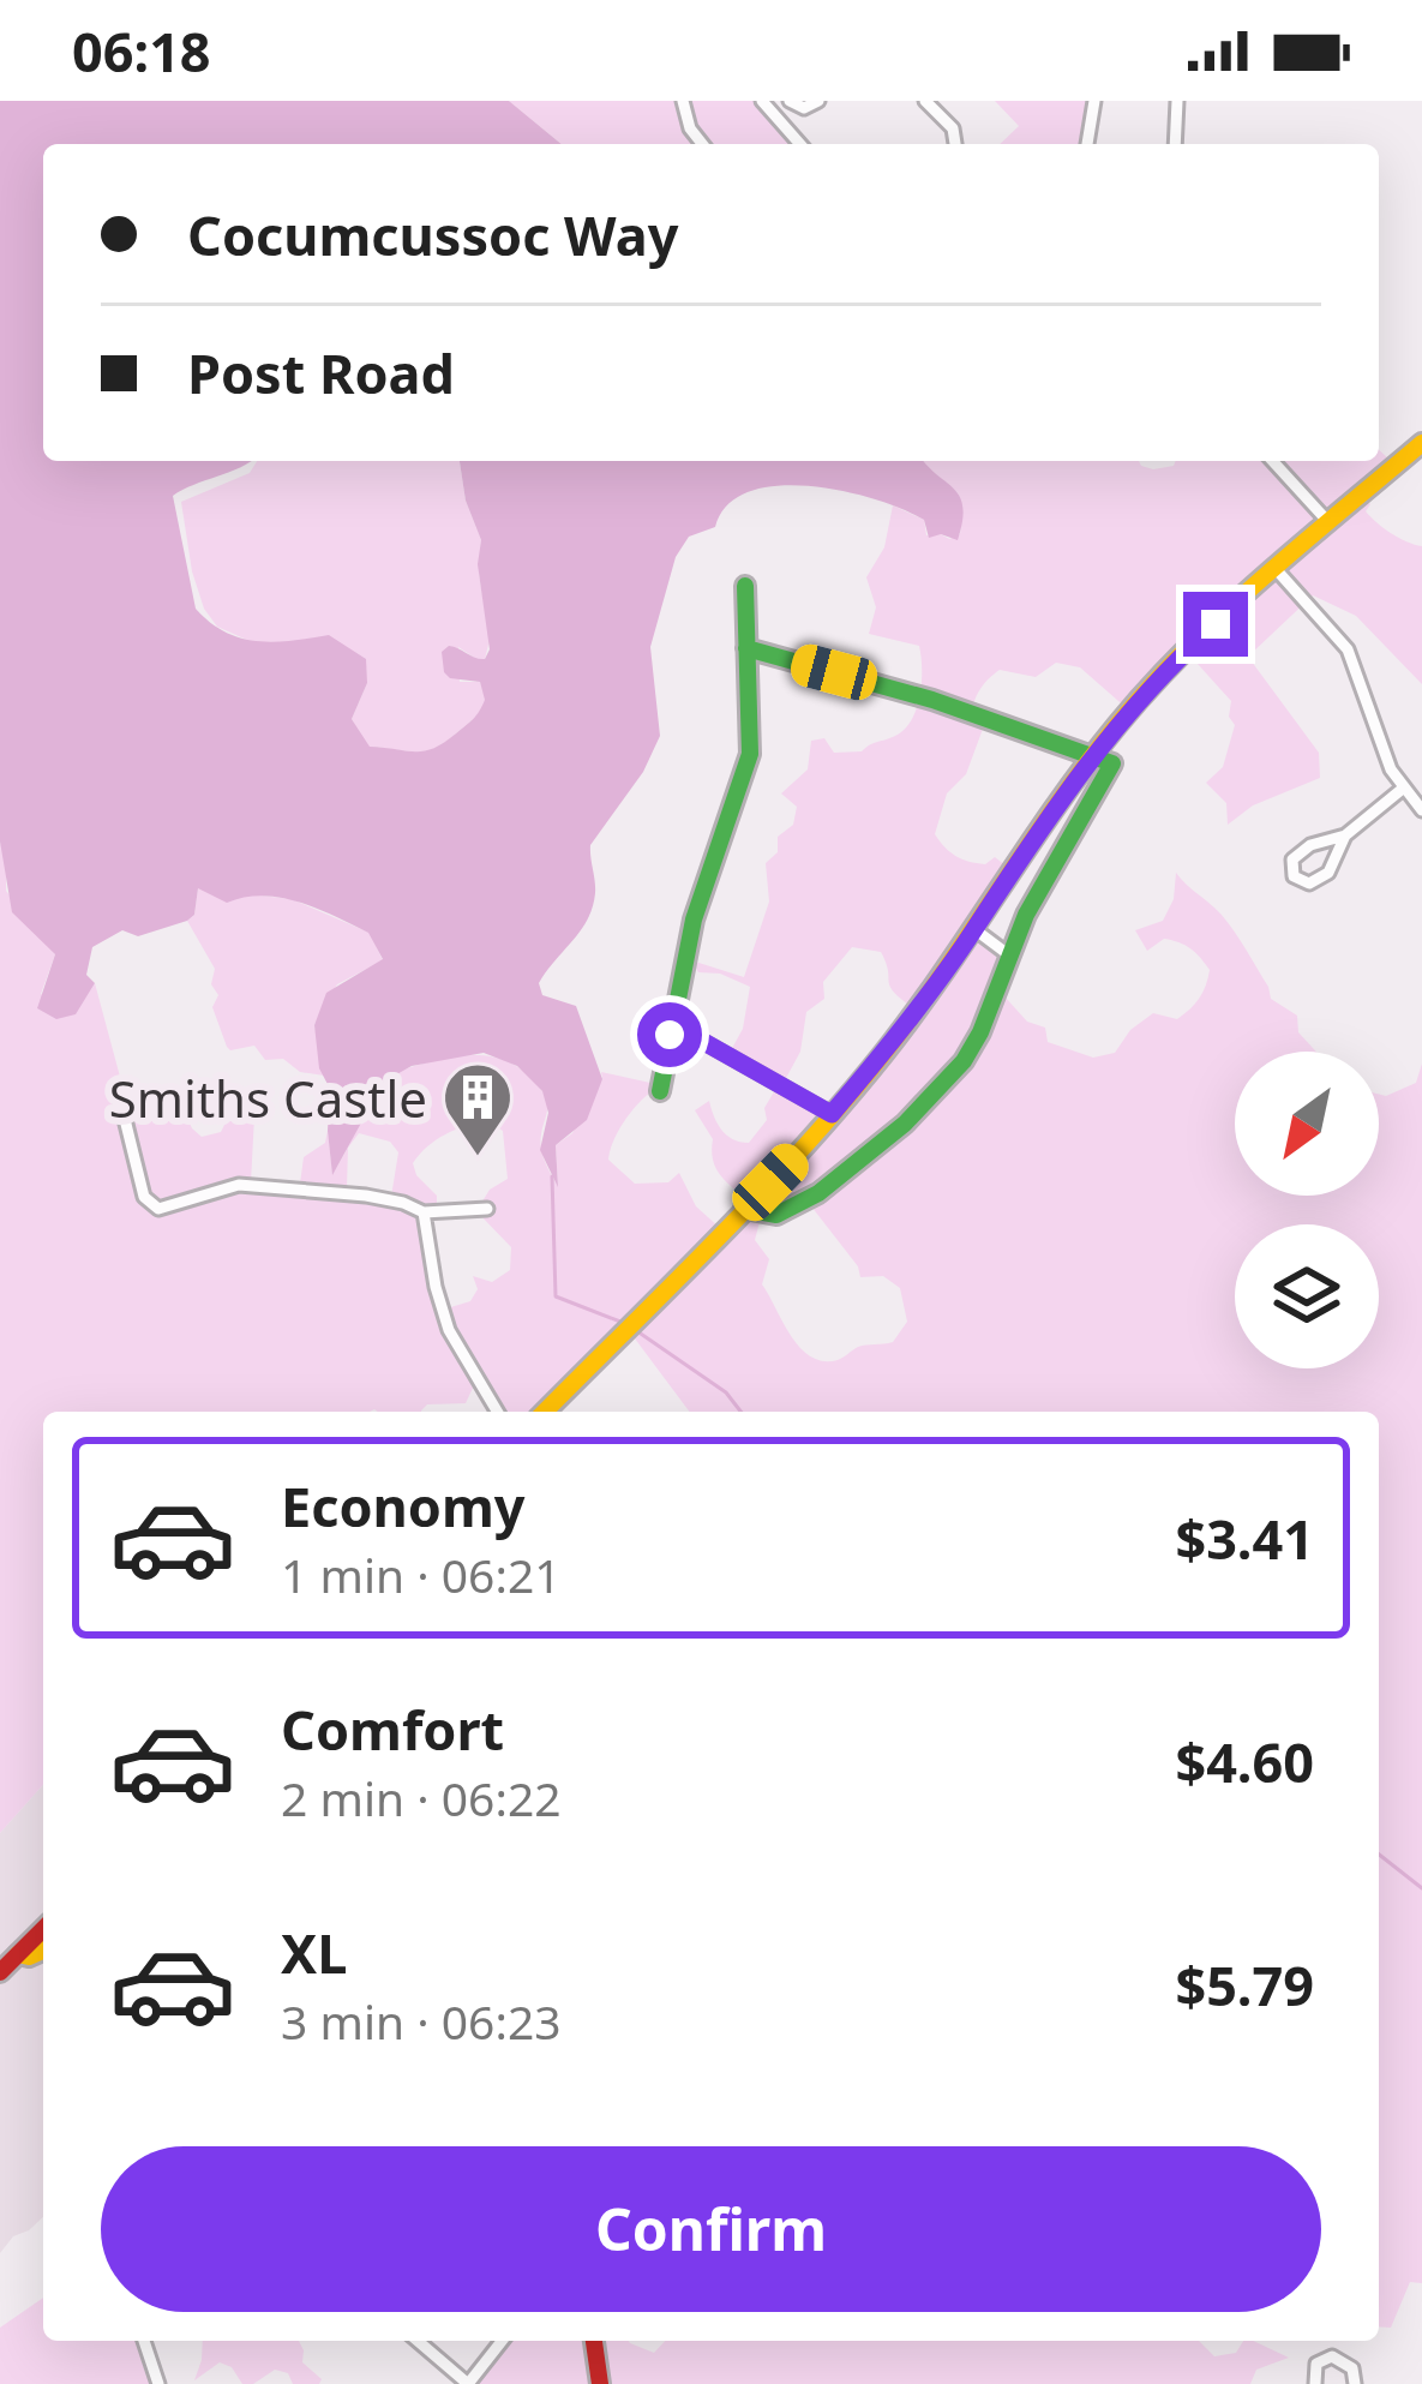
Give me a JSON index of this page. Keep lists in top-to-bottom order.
{
  "places": {
    "building": ["Smiths Castle"]
  },
  "north": "bottom left",
  "page": {
    "status": "06:18",
    "banner": ["Cocumcussoc Way", "Post Road"],
    "list": [
      {
        "name": "Economy",
        "note": "1 min · 06:21",
        "value": "$3.41"
      },
      {
        "name": "Comfort",
        "note": "2 min · 06:22",
        "value": "$4.60"
      },
      {
        "name": "XL",
        "note": "3 min · 06:23",
        "value": "$5.79"
      }
    ],
    "buttons": "Confirm"
  }
}
